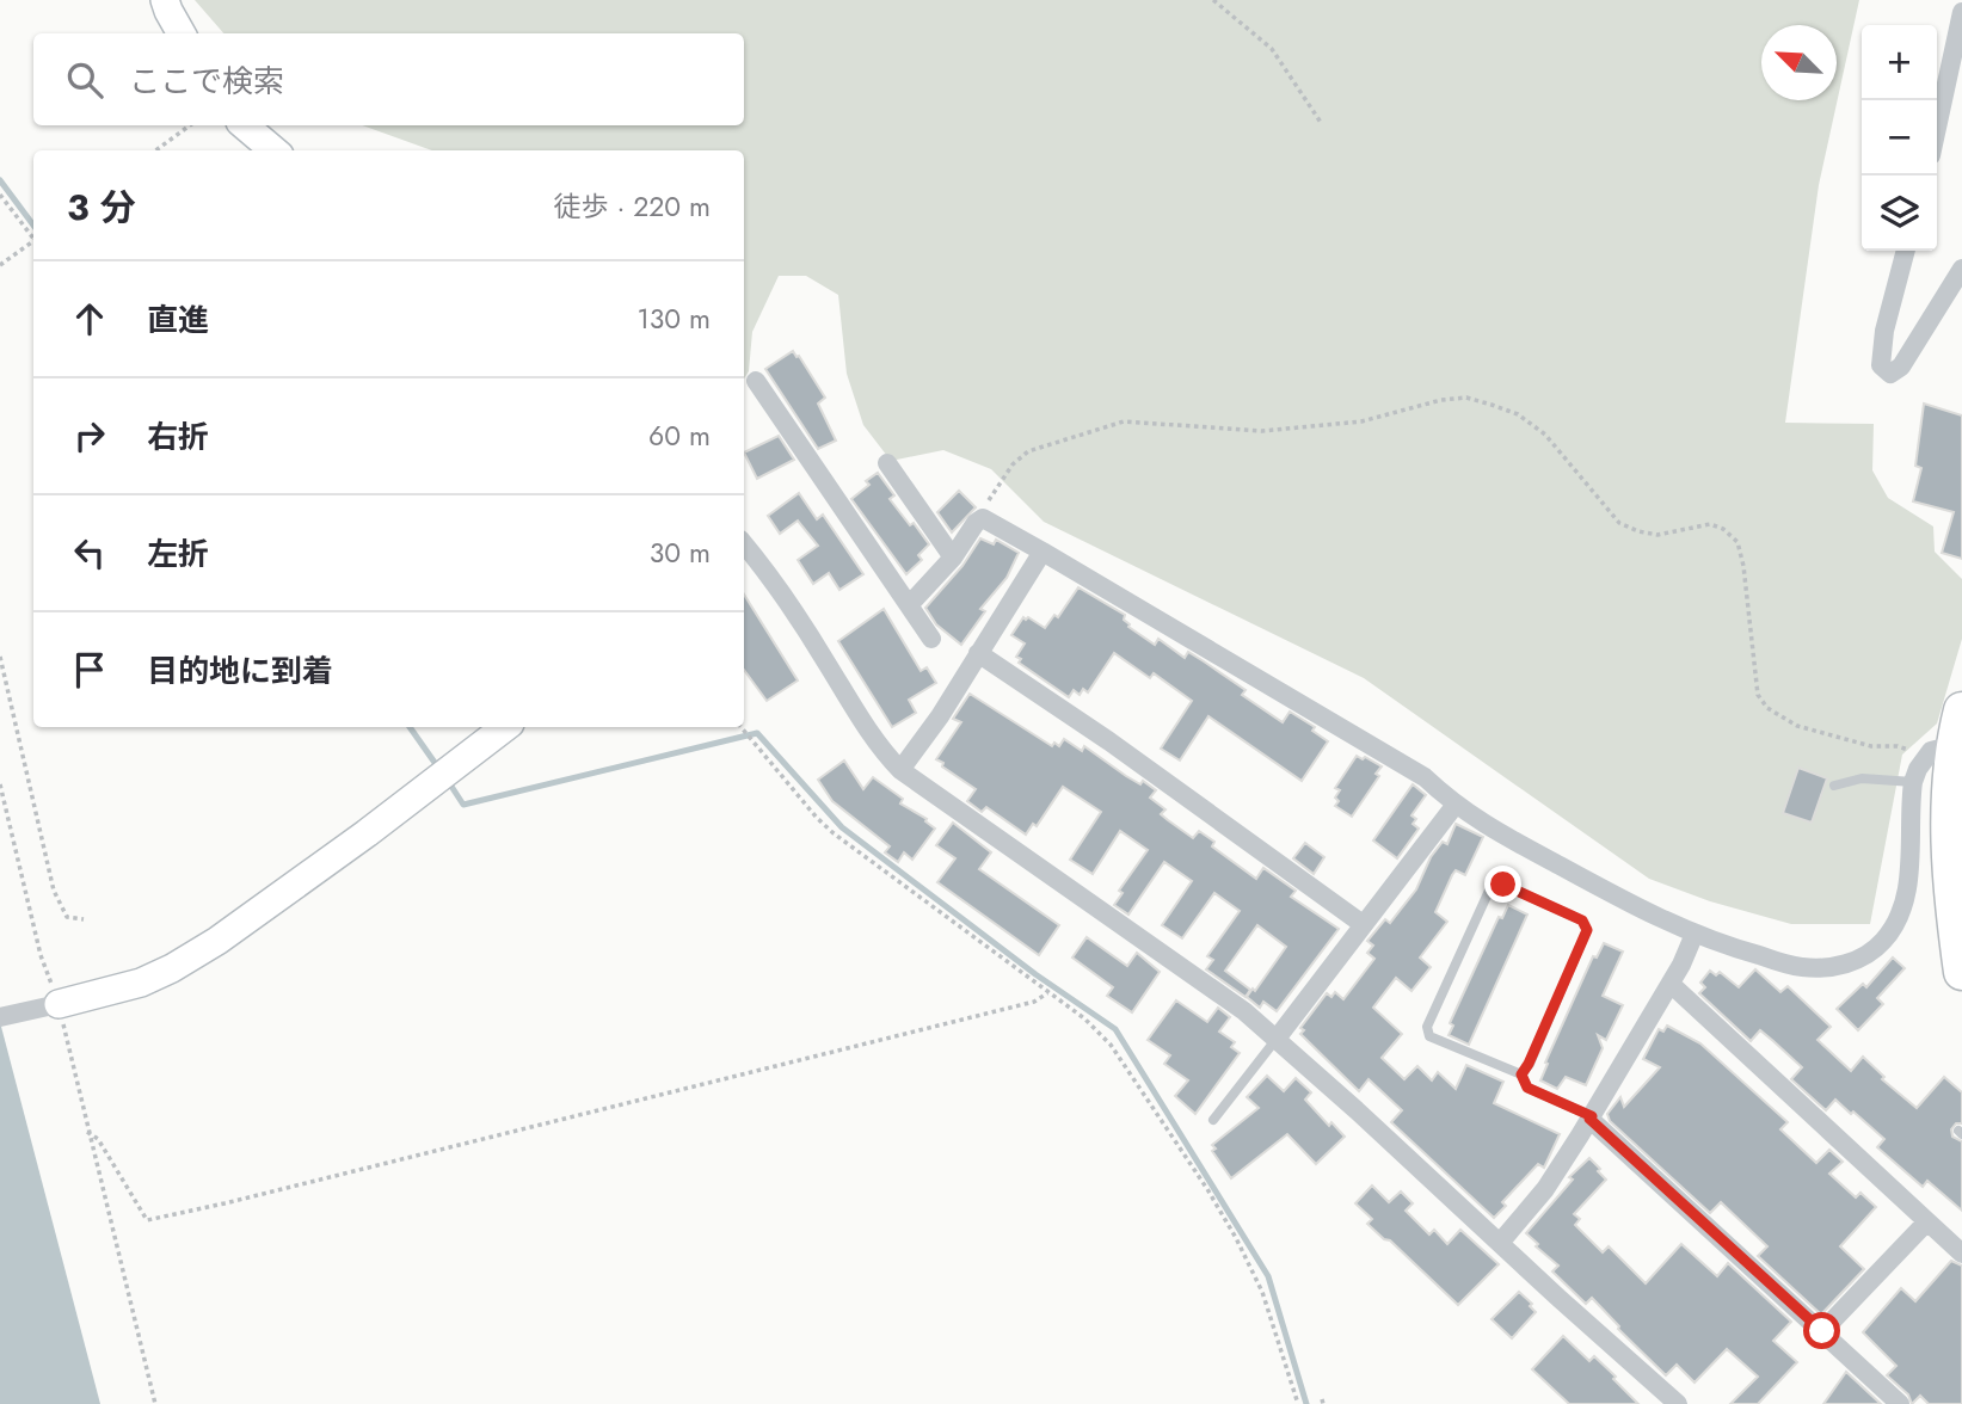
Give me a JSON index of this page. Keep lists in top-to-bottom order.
{
  "north": "top left",
  "page": {
    "map_buttons": ["+", "−"],
    "search": "ここで検索",
    "heading": ["3 分", "徒歩 · 220 m"],
    "list": [
      ["直進", "130 m"],
      ["右折", "60 m"],
      ["左折", "30 m"],
      "目的地に到着"
    ]
  }
}
